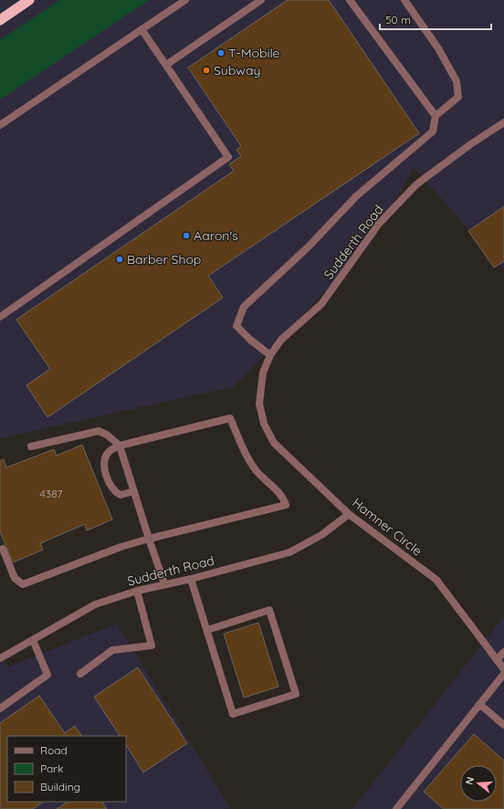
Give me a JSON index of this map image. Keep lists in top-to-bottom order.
{
  "streets": {
    "street": ["Sudderth Road", "Hamner Circle"]
  },
  "crossings": [
    ["Sudderth Road", "Hamner Circle"]
  ],
  "places": [
    "T-Mobile",
    "Subway",
    "Aaron's",
    "Barber Shop"
  ],
  "house_numbers": ["4387"],
  "legend": ["Road", "Park", "Building"],
  "scale_bar": "50 m",
  "north": "left"
}
